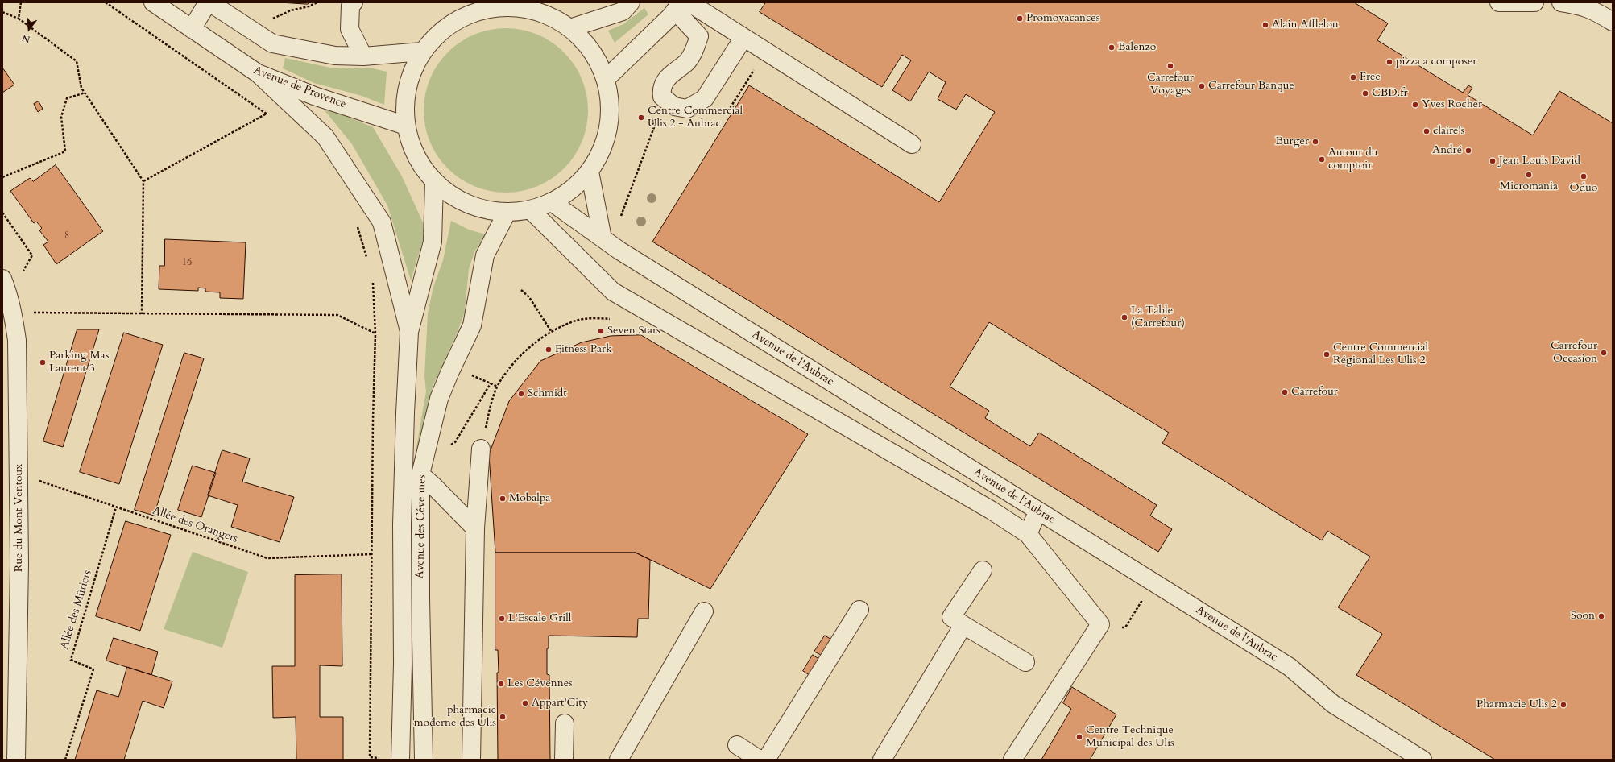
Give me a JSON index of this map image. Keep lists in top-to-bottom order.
{
  "streets": {
    "street": [
      "Avenue de Provence",
      "Avenue de l'Aubrac",
      "Rue du Mont Ventoux",
      "Avenue des Cévennes"
    ],
    "path": ["Allée des Orangers", "Allée des Mûriers"]
  },
  "crossings": [
    ["Rue du Mont Ventoux", "Allée des Orangers"],
    ["Allée des Orangers", "Allée des Mûriers"]
  ],
  "places": [
    "Promovacances",
    "Alain Afflelou",
    "Balenzo",
    "pizza a composer",
    "Carrefour Voyages",
    "Free",
    "Carrefour Banque",
    "CBD.fr",
    "Yves Rocher",
    "Centre Commercial Ulis 2 - Aubrac",
    "claire's",
    "Burger",
    "André",
    "Autour du comptoir",
    "Jean Louis David",
    "Micromania",
    "Oduo",
    "La Table (Carrefour)",
    "Seven Stars",
    "Fitness Park",
    "Carrefour Occasion",
    "Centre Commercial Régional Les Ulis 2",
    "Parking Mas Laurent 3",
    "Carrefour",
    "Schmidt",
    "Mobalpa",
    "Soon",
    "L'Escale Grill",
    "Les Cévennes",
    "Appart'City",
    "Pharmacie Ulis 2",
    "pharmacie moderne des Ulis",
    "Centre Technique Municipal des Ulis"
  ],
  "house_numbers": ["8", "16"],
  "north": "bottom"
}
